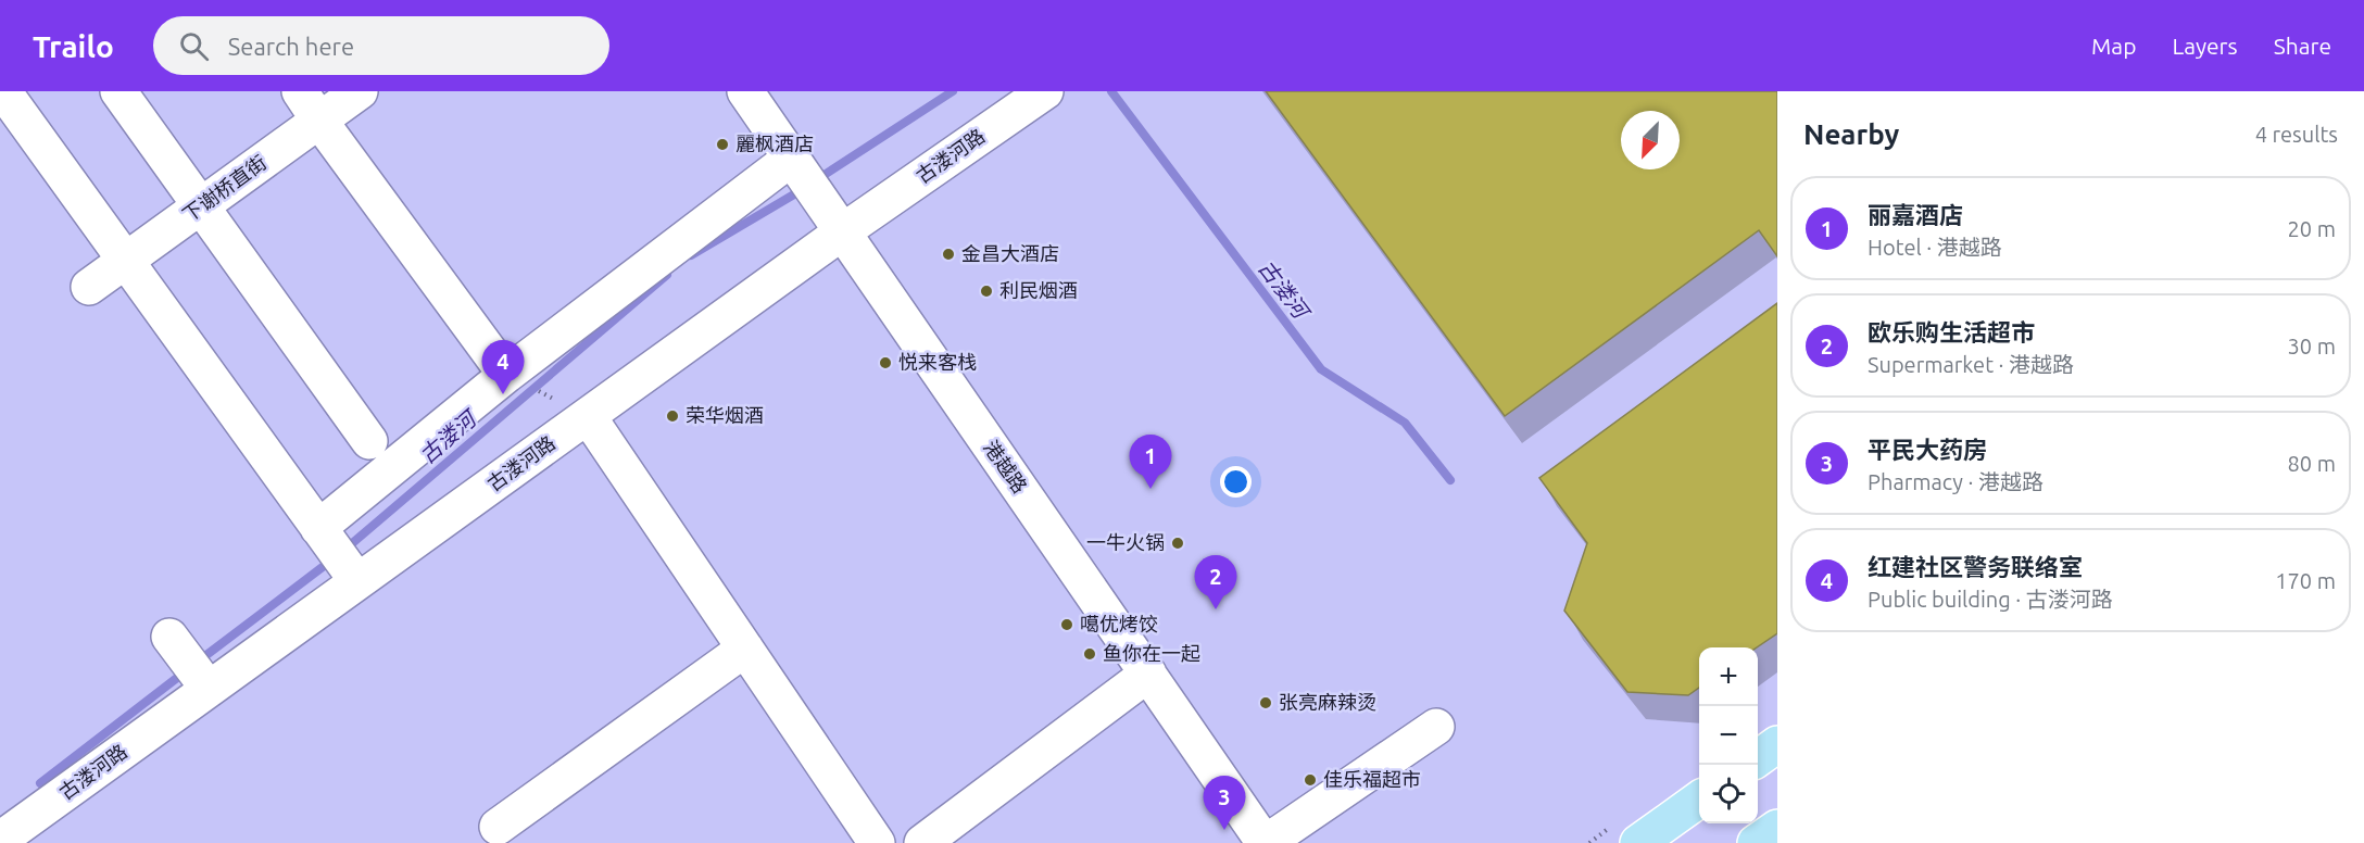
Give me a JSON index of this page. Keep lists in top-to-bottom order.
{
  "streets": {
    "street": ["古溇河路", "下谢桥直街", "港越路"]
  },
  "crossings": [
    ["古溇河路", "港越路"]
  ],
  "water": ["古溇河"],
  "places": [
    "麗枫酒店",
    "金昌大酒店",
    "利民烟酒",
    "悦来客栈",
    "荣华烟酒",
    "一牛火锅",
    "噶优烤饺",
    "鱼你在一起",
    "张亮麻辣烫",
    "佳乐福超市"
  ],
  "north": "bottom left",
  "page": {
    "header": "Trailo",
    "search": "Search here",
    "nav": ["Map", "Layers", "Share"],
    "heading": ["Nearby", "4 results"],
    "list": [
      {
        "mark": "1",
        "name": "丽嘉酒店",
        "note": "Hotel · 港越路",
        "value": "20 m"
      },
      {
        "mark": "2",
        "name": "欧乐购生活超市",
        "note": "Supermarket · 港越路",
        "value": "30 m"
      },
      {
        "mark": "3",
        "name": "平民大药房",
        "note": "Pharmacy · 港越路",
        "value": "80 m"
      },
      {
        "mark": "4",
        "name": "红建社区警务联络室",
        "note": "Public building · 古溇河路",
        "value": "170 m"
      }
    ],
    "pins": [
      "4",
      "1",
      "2",
      "3"
    ],
    "map_buttons": ["+", "−"]
  }
}
